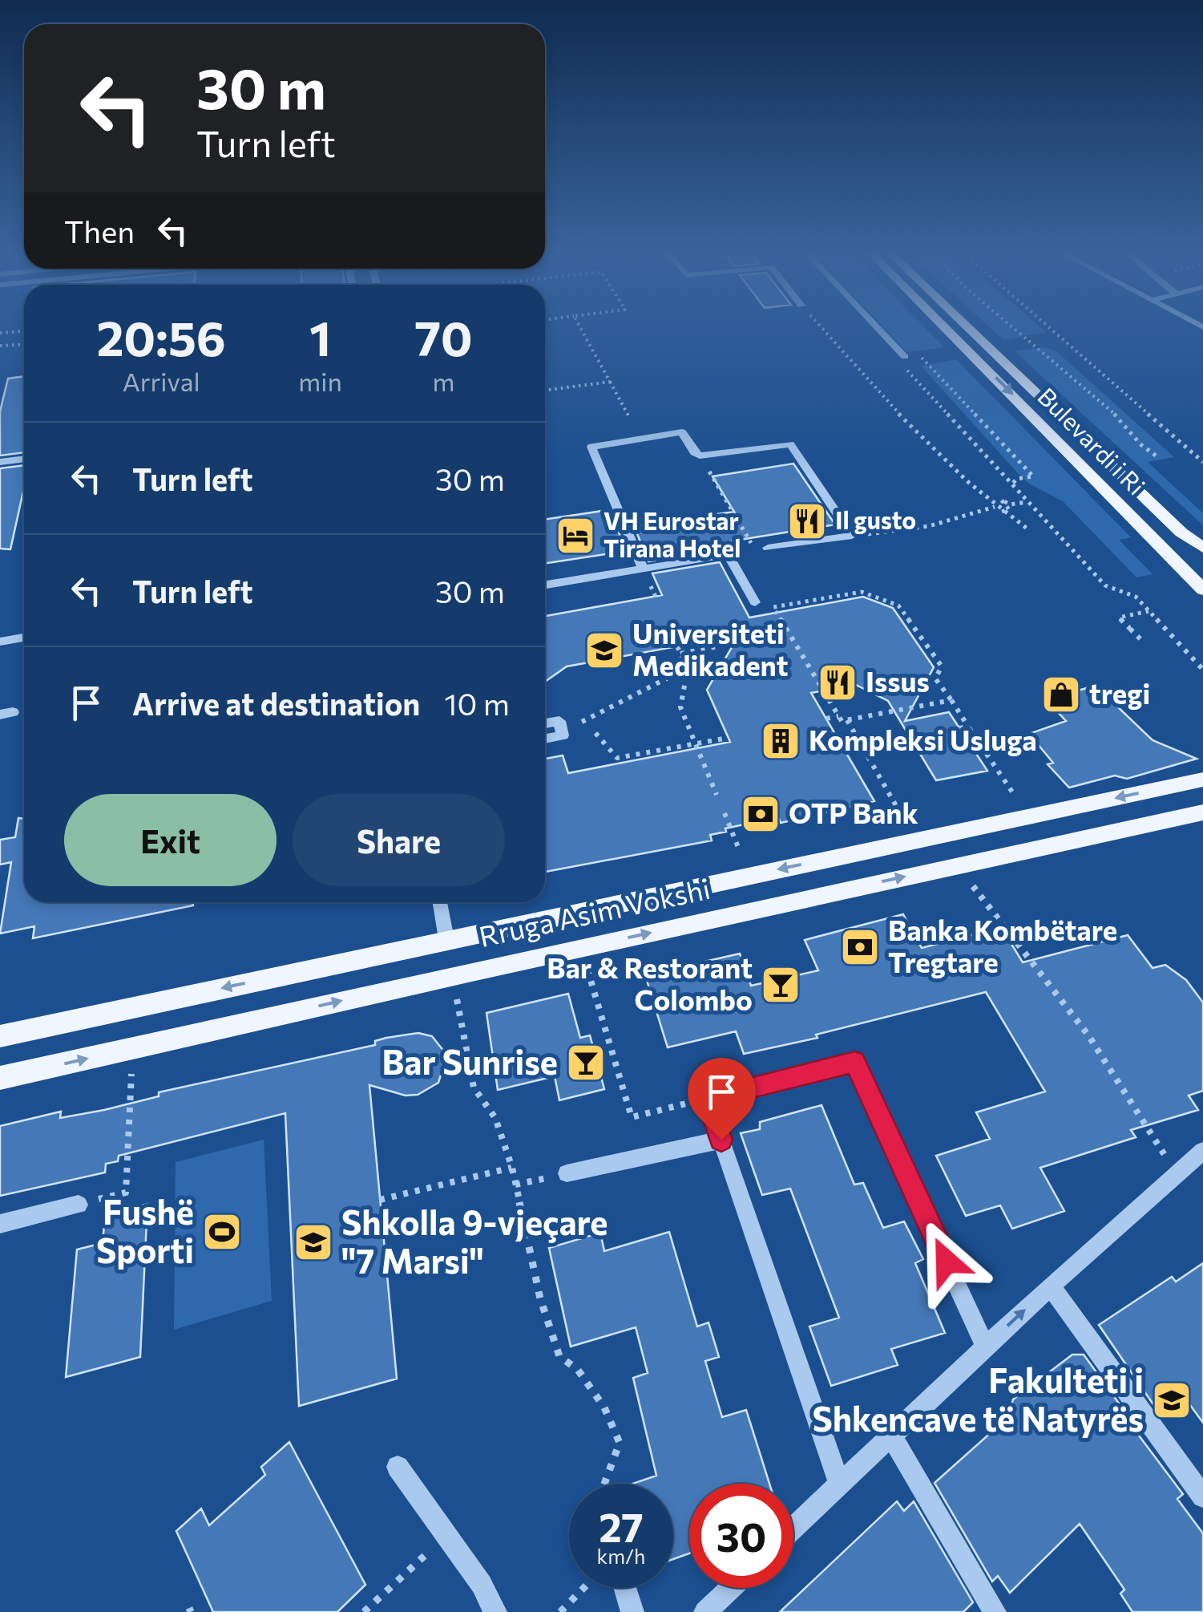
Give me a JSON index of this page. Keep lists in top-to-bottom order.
{
  "streets": {
    "main road": ["Bulevardi i Ri", "Rruga Asim Vokshi"]
  },
  "places": {
    "restaurant": ["Il gusto", "Issus"],
    "hotel": ["VH Eurostar Tirana Hotel"],
    "school or university": ["Universiteti Medikadent", "Shkolla 9-vjeçare \"7 Marsi\"", "Fakulteti i Shkencave të Natyrës"],
    "shop": ["tregi"],
    "building": ["Kompleksi Usluga"],
    "bank": ["OTP Bank", "Banka Kombëtare Tregtare"],
    "bar": ["Bar & Restorant Colombo", "Bar Sunrise"],
    "sports": ["Fushë Sporti"]
  },
  "page": {
    "turn": ["30 m", "Turn left"],
    "then": "Then",
    "eta": [
      "20:56",
      "Arrival",
      "1",
      "min",
      "70",
      "m"
    ],
    "list": [
      {
        "name": "Turn left",
        "value": "30 m"
      },
      {
        "name": "Turn left",
        "value": "30 m"
      },
      {
        "name": "Arrive at destination",
        "value": "10 m"
      }
    ],
    "buttons": ["Exit", "Share"],
    "speed": "27 km/h",
    "limit": "30"
  }
}
